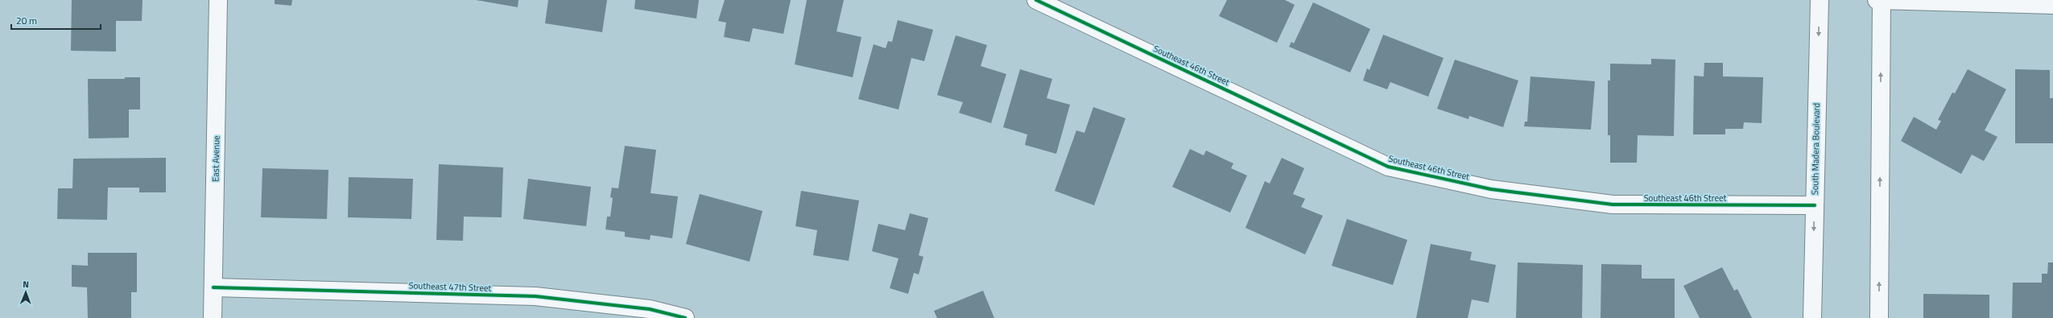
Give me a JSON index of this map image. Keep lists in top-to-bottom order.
{
  "streets": {
    "street": [
      "Southeast 46th Street",
      "South Madera Boulevard",
      "East Avenue",
      "Southeast 47th Street"
    ]
  },
  "crossings": [
    ["Southeast 46th Street", "South Madera Boulevard"],
    ["East Avenue", "Southeast 47th Street"]
  ],
  "scale_bar": "20 m",
  "north": "top"
}
